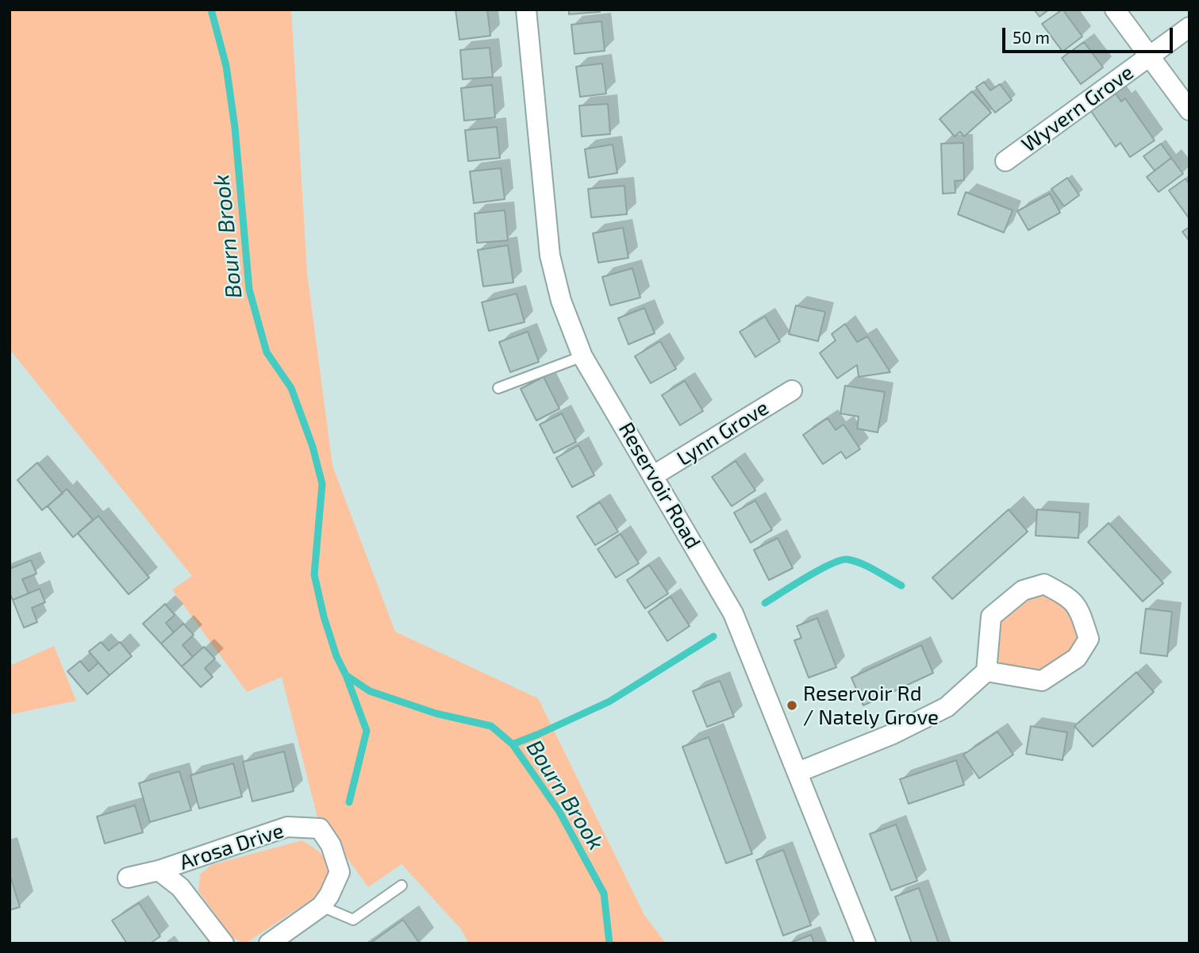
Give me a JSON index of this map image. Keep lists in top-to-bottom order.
{
  "streets": {
    "street": [
      "Wyvern Grove",
      "Lynn Grove",
      "Reservoir Road",
      "Arosa Drive"
    ]
  },
  "crossings": [
    ["Lynn Grove", "Reservoir Road"]
  ],
  "water": ["Bourn Brook"],
  "places": ["Reservoir Rd / Nately Grove"],
  "scale_bar": "50 m"
}
